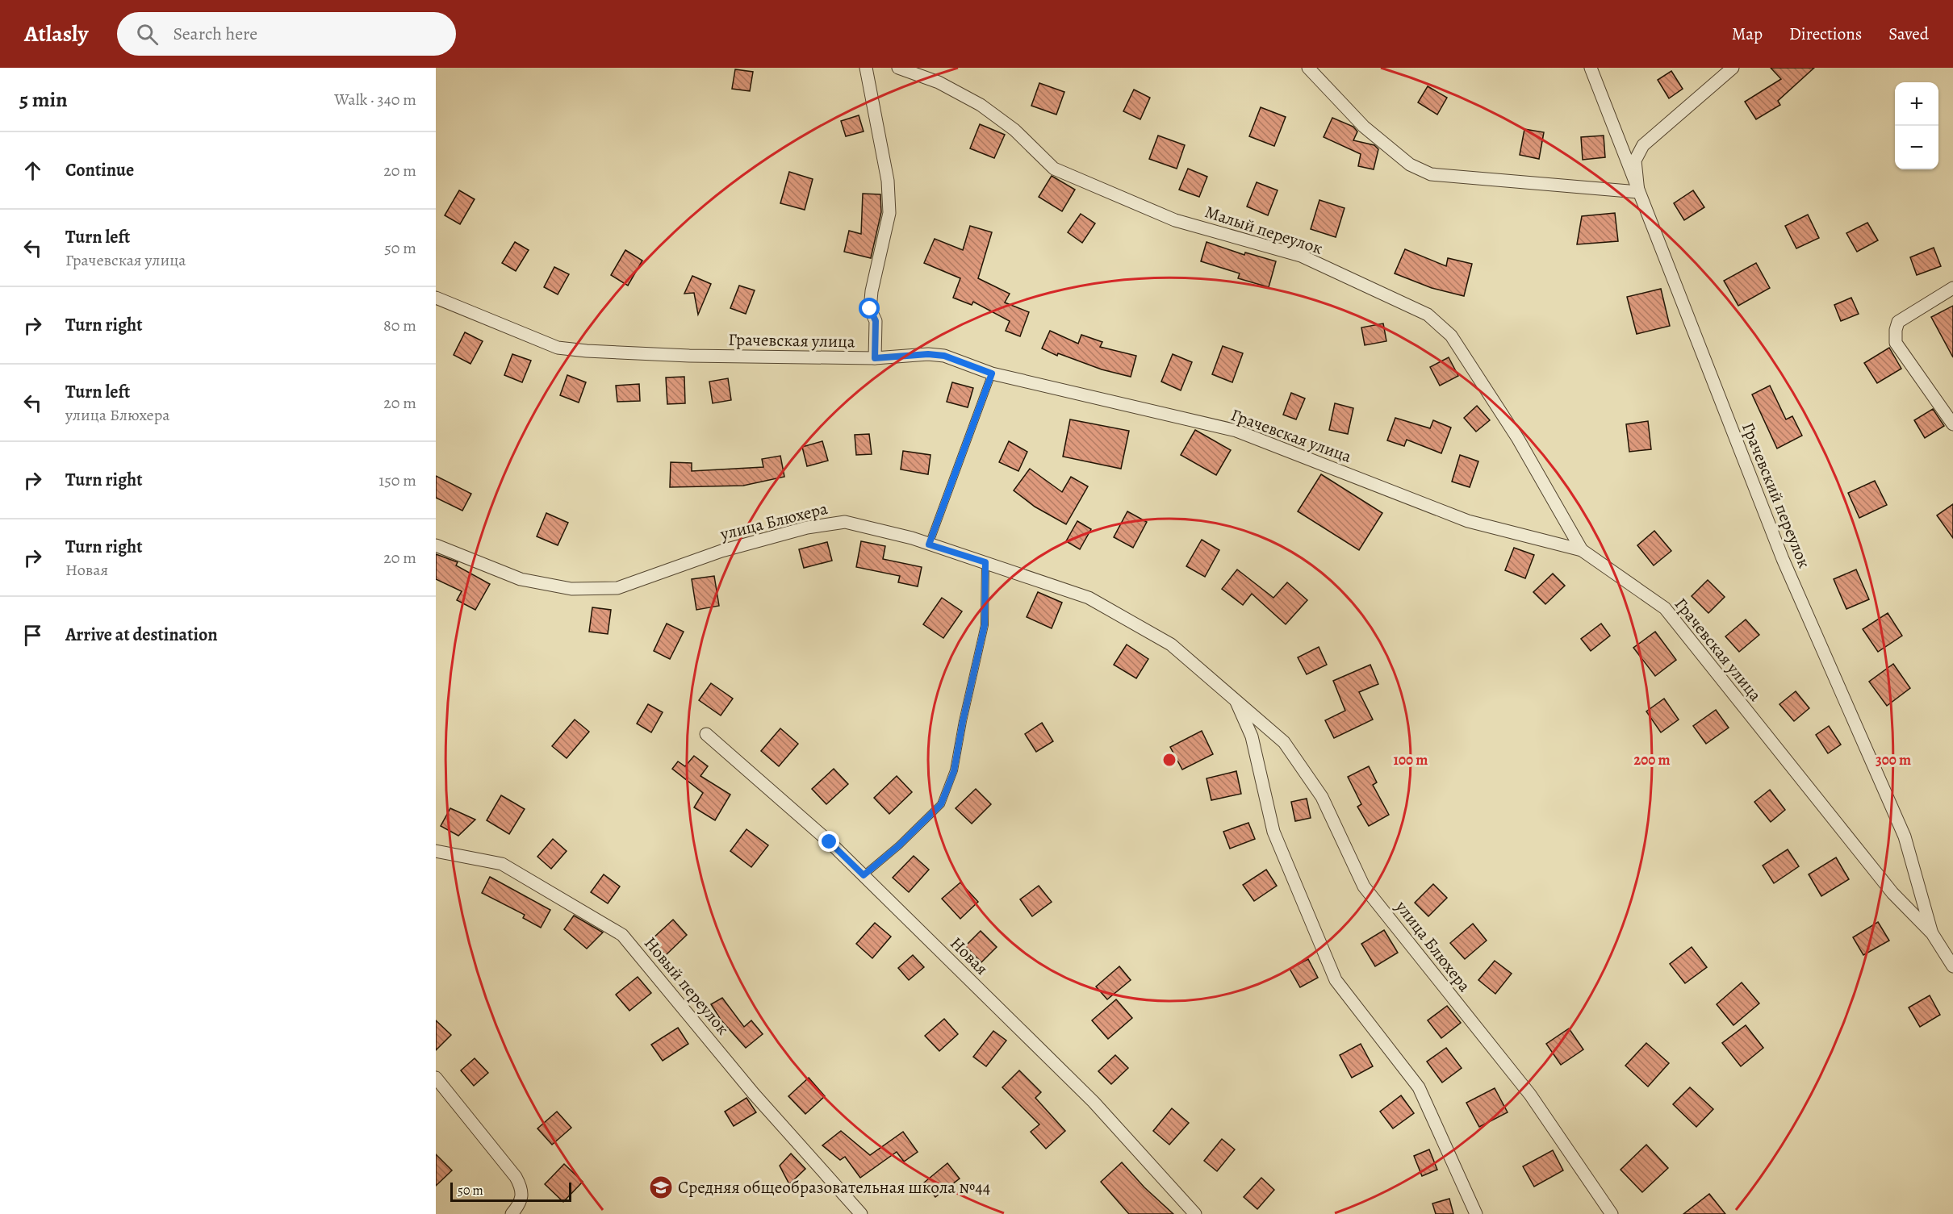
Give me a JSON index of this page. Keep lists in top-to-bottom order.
{
  "streets": {
    "street": [
      "Малый переулок",
      "Грачевская улица",
      "Грачевский переулок",
      "улица Блюхера",
      "Новая",
      "Новый переулок"
    ]
  },
  "crossings": [
    ["Малый переулок", "Грачевская улица"],
    ["Грачевская улица", "Грачевский переулок"]
  ],
  "places": {
    "school or university": ["Средняя общеобразовательная школа №44"]
  },
  "scale_bar": "50 m",
  "page": {
    "header": "Atlasly",
    "search": "Search here",
    "nav": ["Map", "Directions", "Saved"],
    "heading": ["5 min", "Walk · 340 m"],
    "map_buttons": ["+", "−"],
    "list": [
      ["Continue", "20 m"],
      ["Turn left", "Грачевская улица", "50 m"],
      ["Turn right", "80 m"],
      ["Turn left", "улица Блюхера", "20 m"],
      ["Turn right", "150 m"],
      ["Turn right", "Новая", "20 m"],
      "Arrive at destination"
    ],
    "scale": "50 m"
  },
  "rings": ["100 m", "200 m", "300 m"]
}
